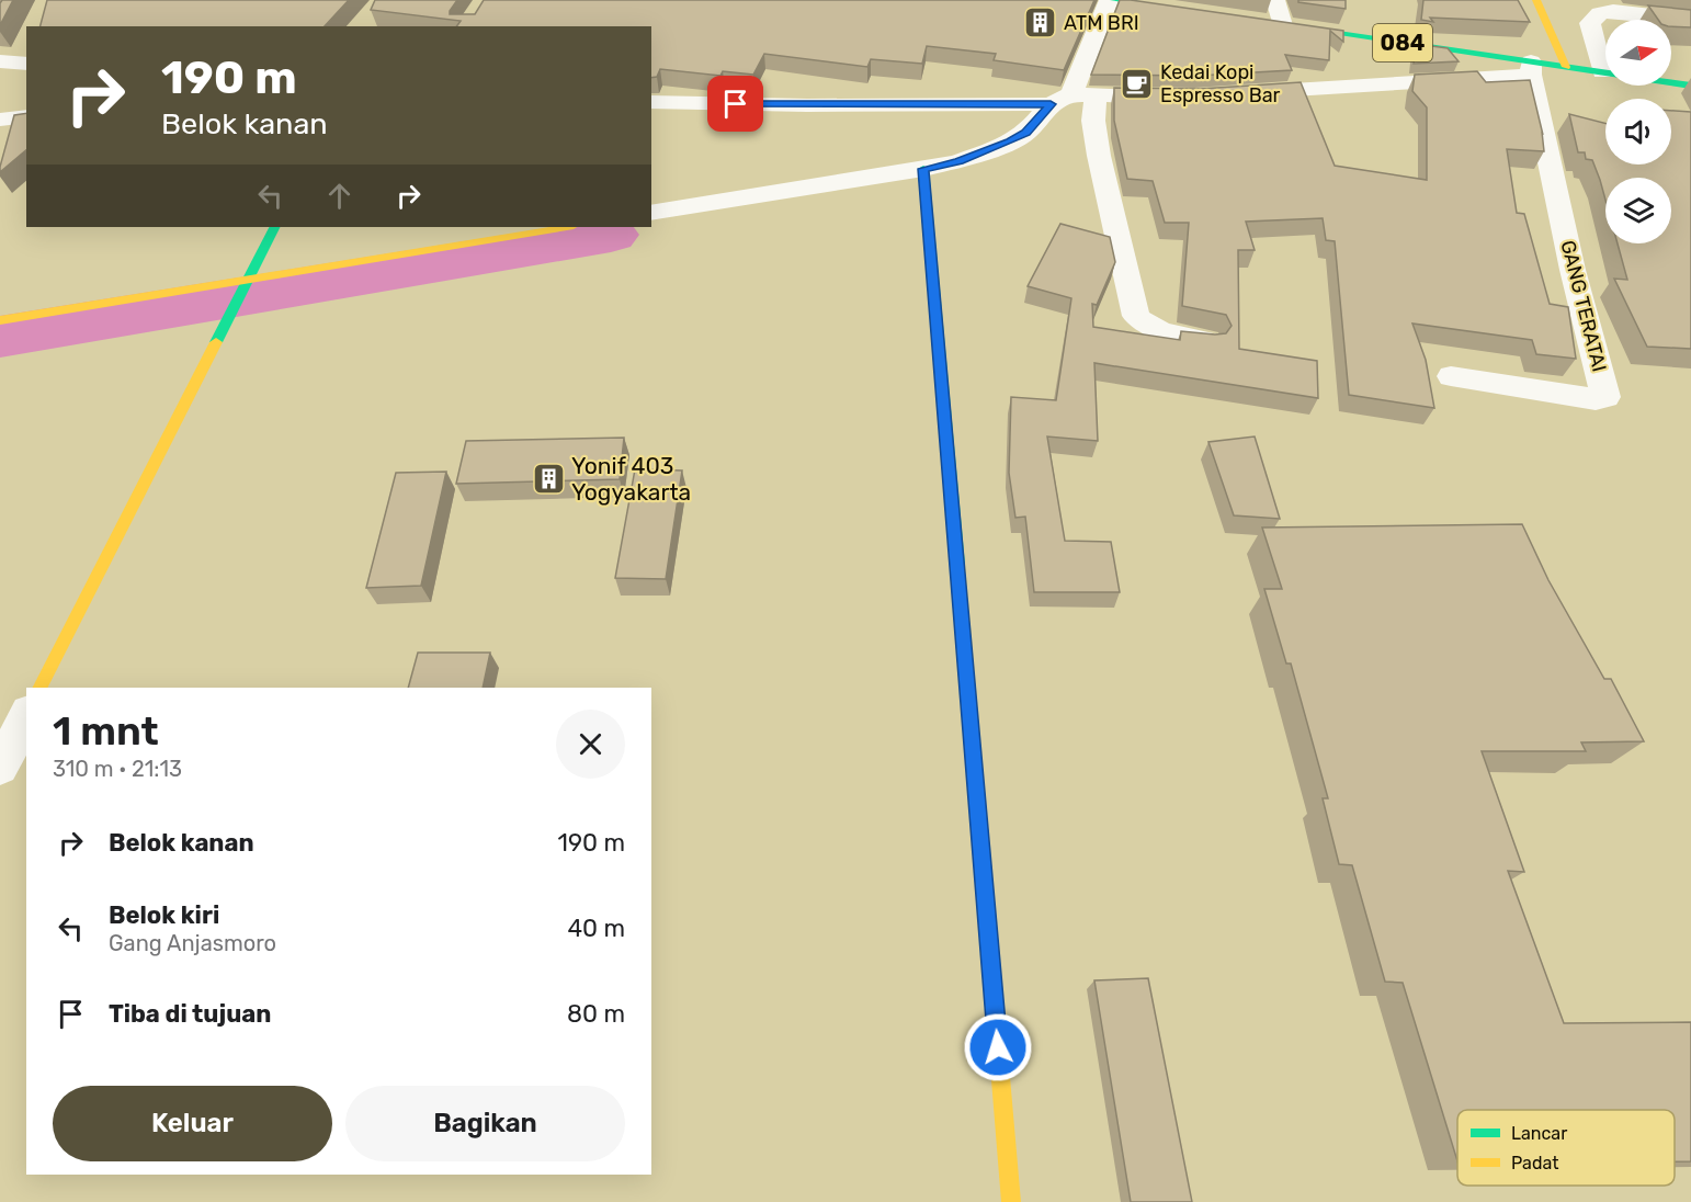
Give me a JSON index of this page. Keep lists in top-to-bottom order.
{
  "streets": {
    "street": ["084", "GANG TERATAI"]
  },
  "crossings": [
    ["084", "GANG TERATAI"]
  ],
  "places": {
    "building": ["ATM BRI", "Yonif 403 Yogyakarta"],
    "cafe": ["Kedai Kopi Espresso Bar"]
  },
  "legend": ["Lancar", "Padat"],
  "north": "right",
  "page": {
    "turn": ["190 m", "Belok kanan"],
    "heading": ["1 mnt", "310 m · 21:13"],
    "list": [
      {
        "name": "Belok kanan",
        "value": "190 m"
      },
      {
        "name": "Belok kiri",
        "note": "Gang Anjasmoro",
        "value": "40 m"
      },
      {
        "name": "Tiba di tujuan",
        "value": "80 m"
      }
    ],
    "buttons": ["Keluar", "Bagikan"]
  }
}
